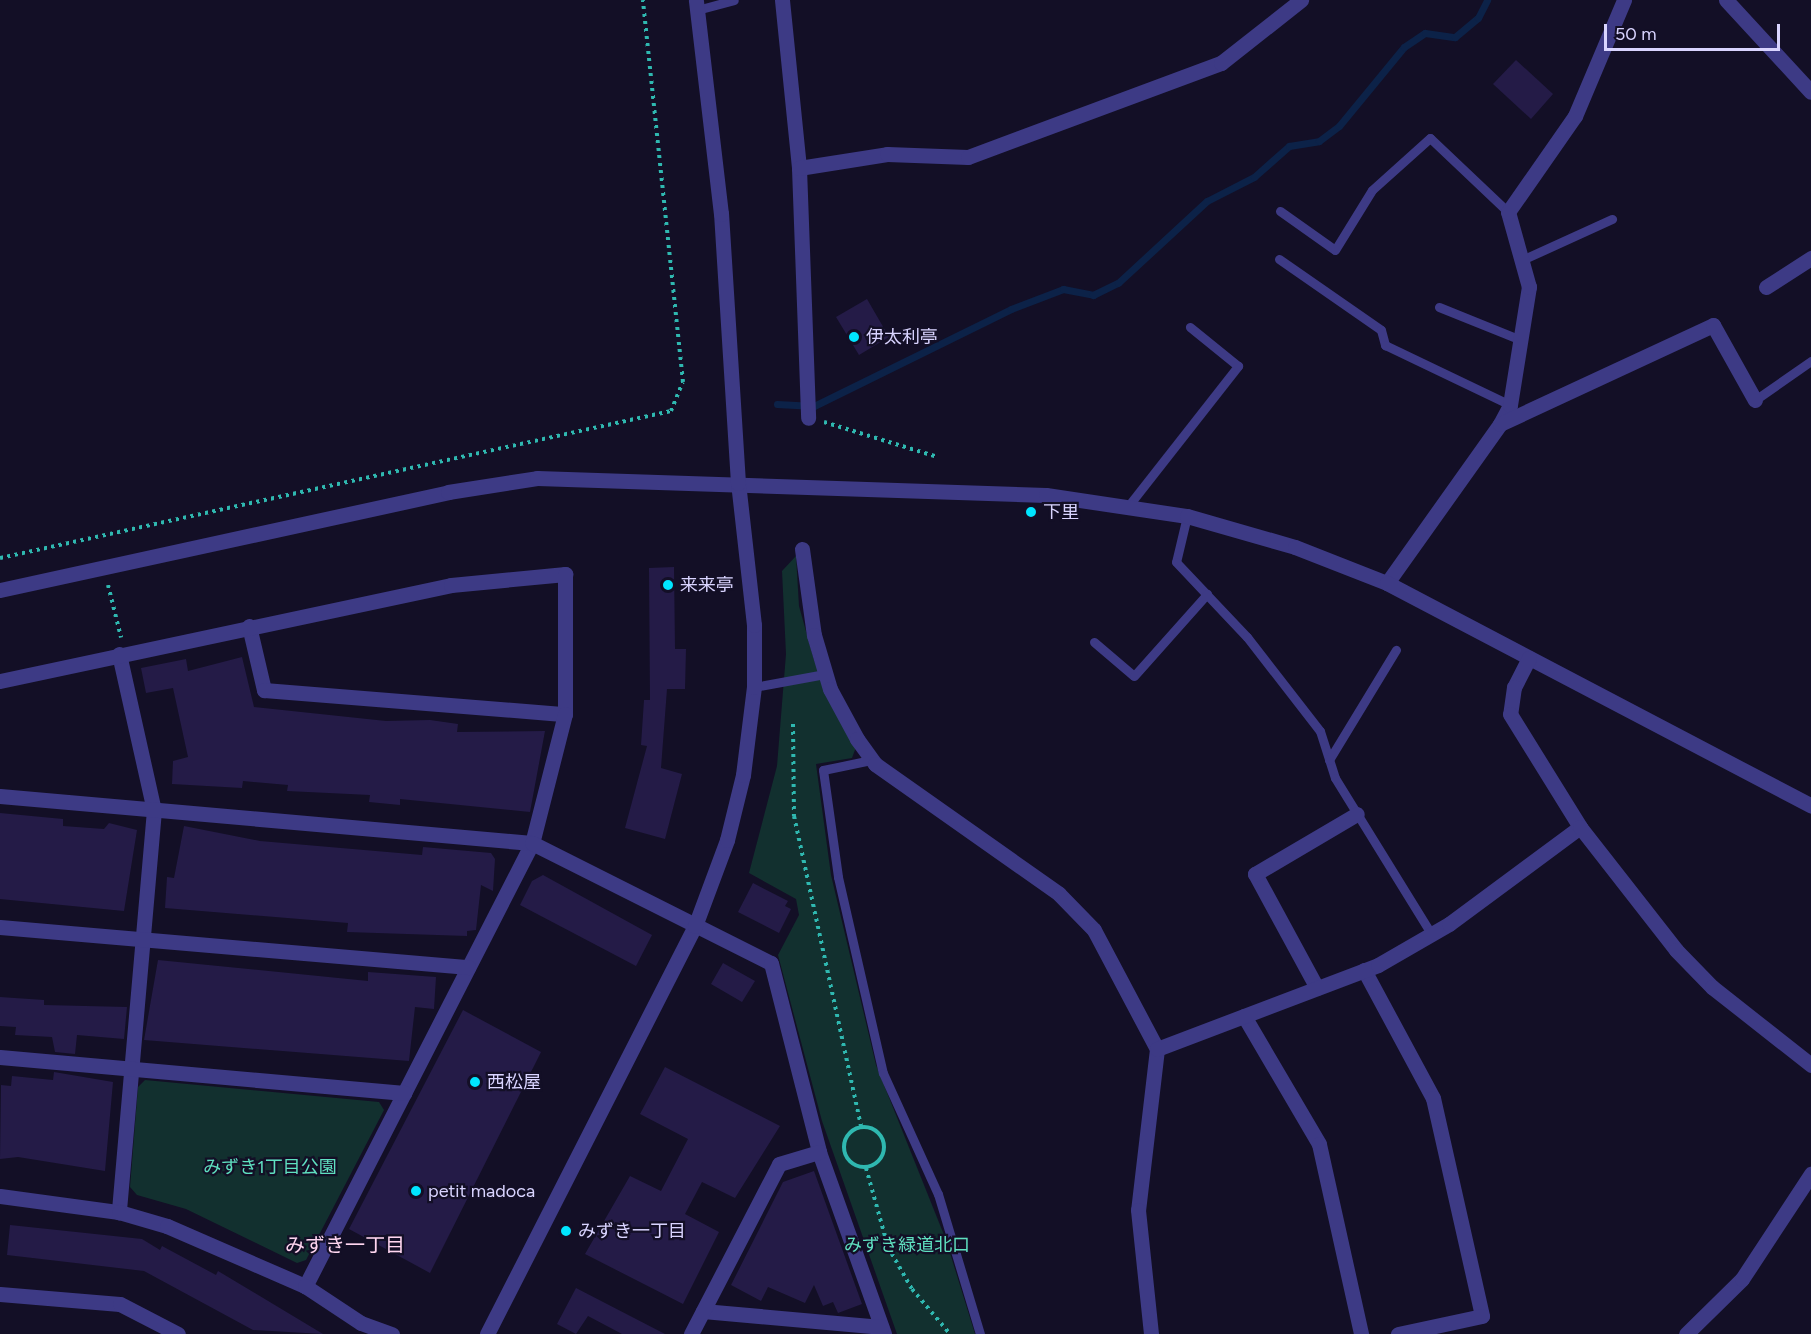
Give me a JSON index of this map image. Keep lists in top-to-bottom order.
{
  "districts": ["みずき一丁目"],
  "parks": ["みずき1丁目公園", "みずき緑道北口"],
  "places": [
    "伊太利亭",
    "下里",
    "来来亭",
    "西松屋",
    "petit madoca",
    "みずき一丁目"
  ],
  "scale_bar": "50 m"
}
